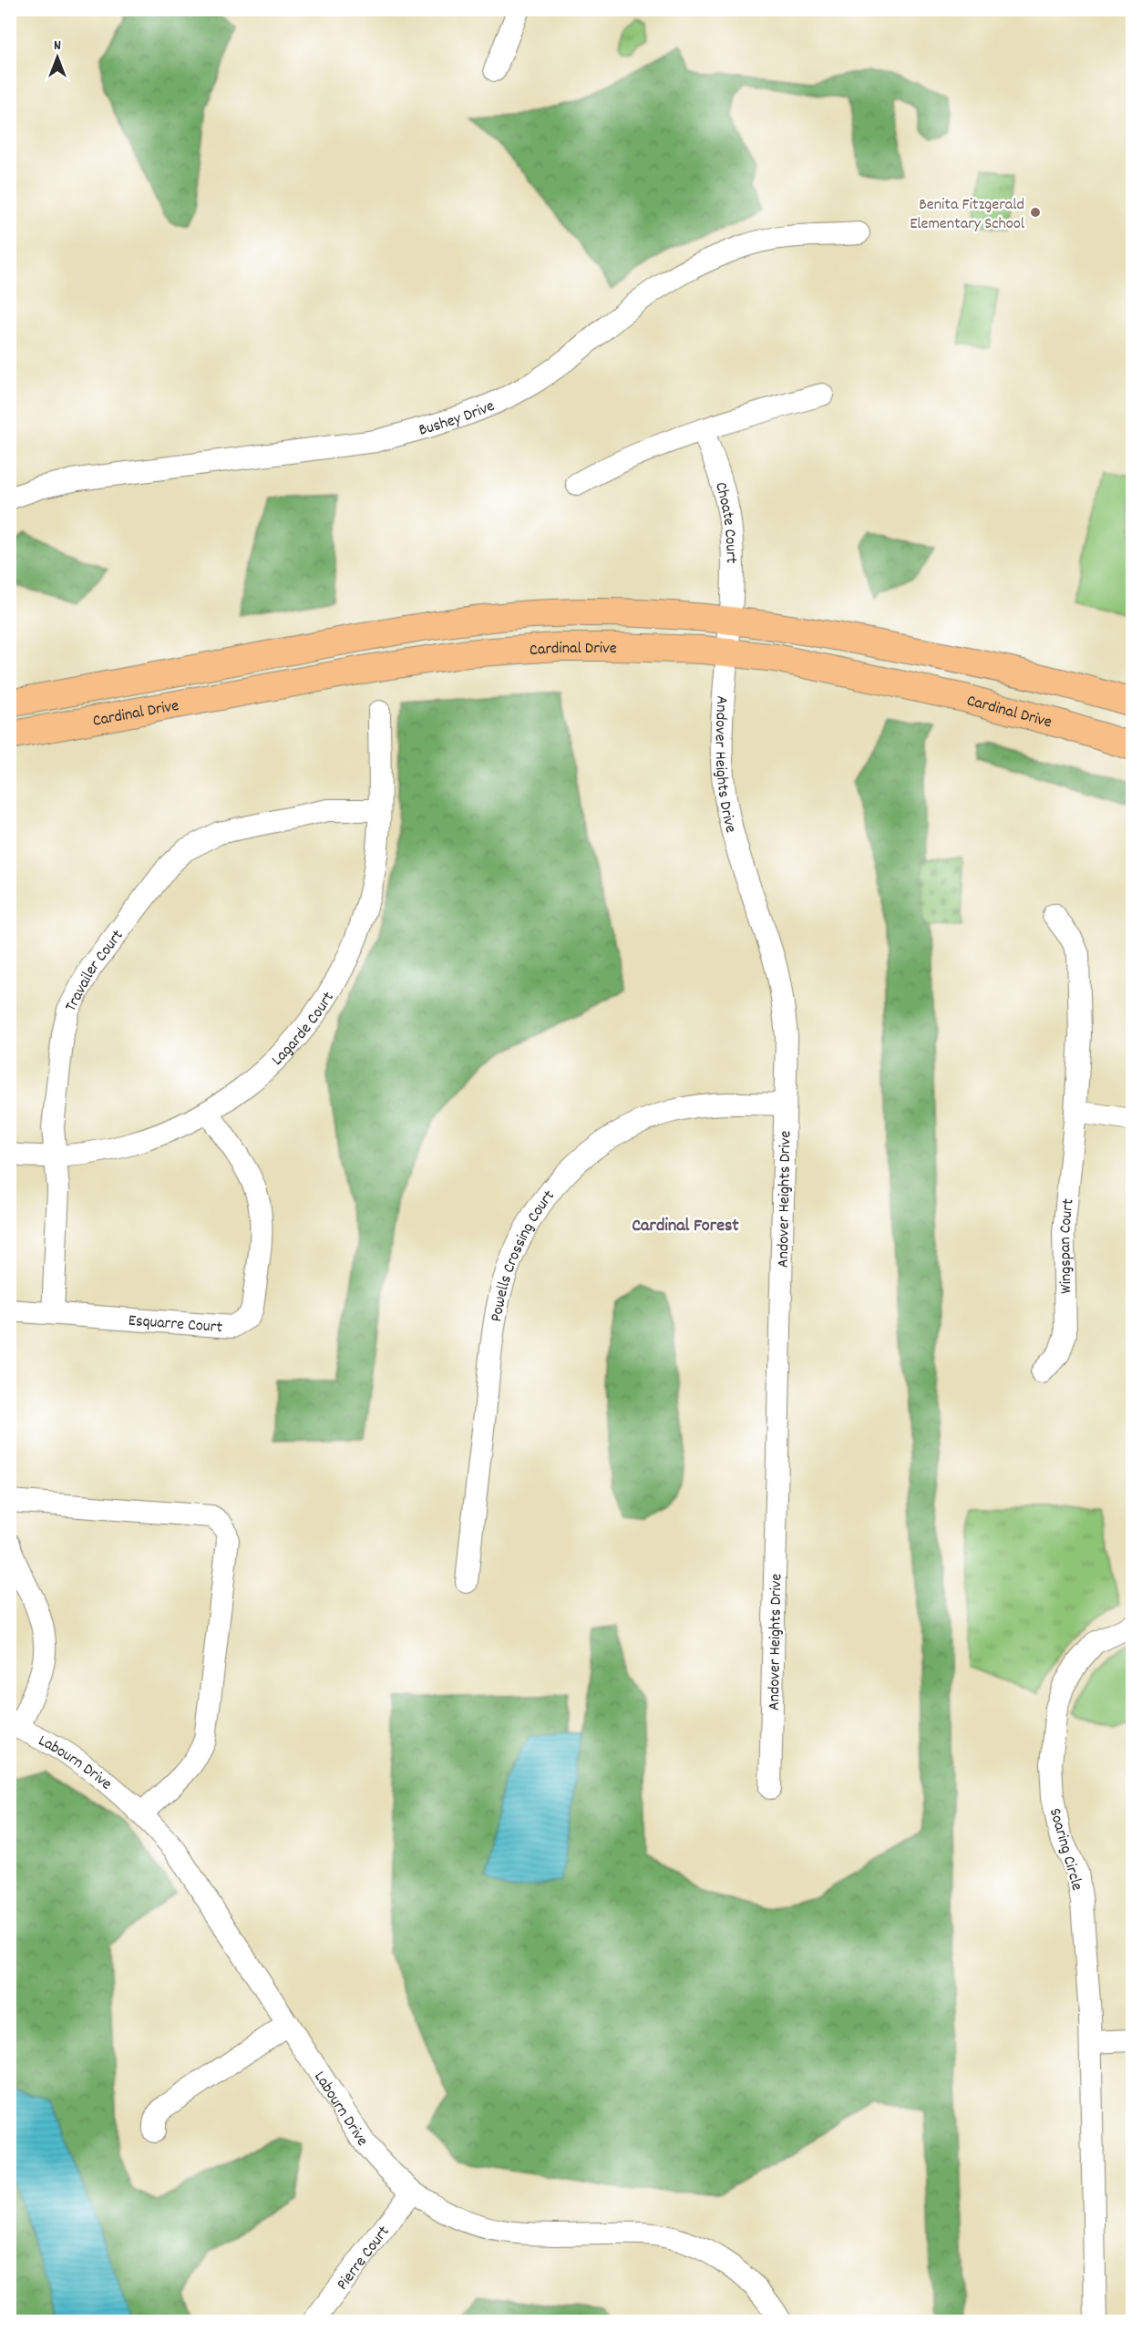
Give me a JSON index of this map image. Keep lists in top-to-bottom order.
{
  "streets": {
    "main road": ["Cardinal Drive"],
    "street": [
      "Bushey Drive",
      "Choate Court",
      "Andover Heights Drive",
      "Travailer Court",
      "Lagarde Court",
      "Wingspan Court",
      "Powells Crossing Court",
      "Esquarre Court",
      "Labourn Drive",
      "Soaring Circle",
      "Pierre Court"
    ]
  },
  "crossings": [
    ["Choate Court", "Cardinal Drive"],
    ["Choate Court", "Andover Heights Drive"],
    ["Cardinal Drive", "Andover Heights Drive"],
    ["Andover Heights Drive", "Powells Crossing Court"],
    ["Travailer Court", "Lagarde Court"],
    ["Travailer Court", "Esquarre Court"],
    ["Lagarde Court", "Esquarre Court"],
    ["Labourn Drive", "Pierre Court"]
  ],
  "districts": ["Cardinal Forest"],
  "places": ["Benita Fitzgerald Elementary School"],
  "north": "top"
}
